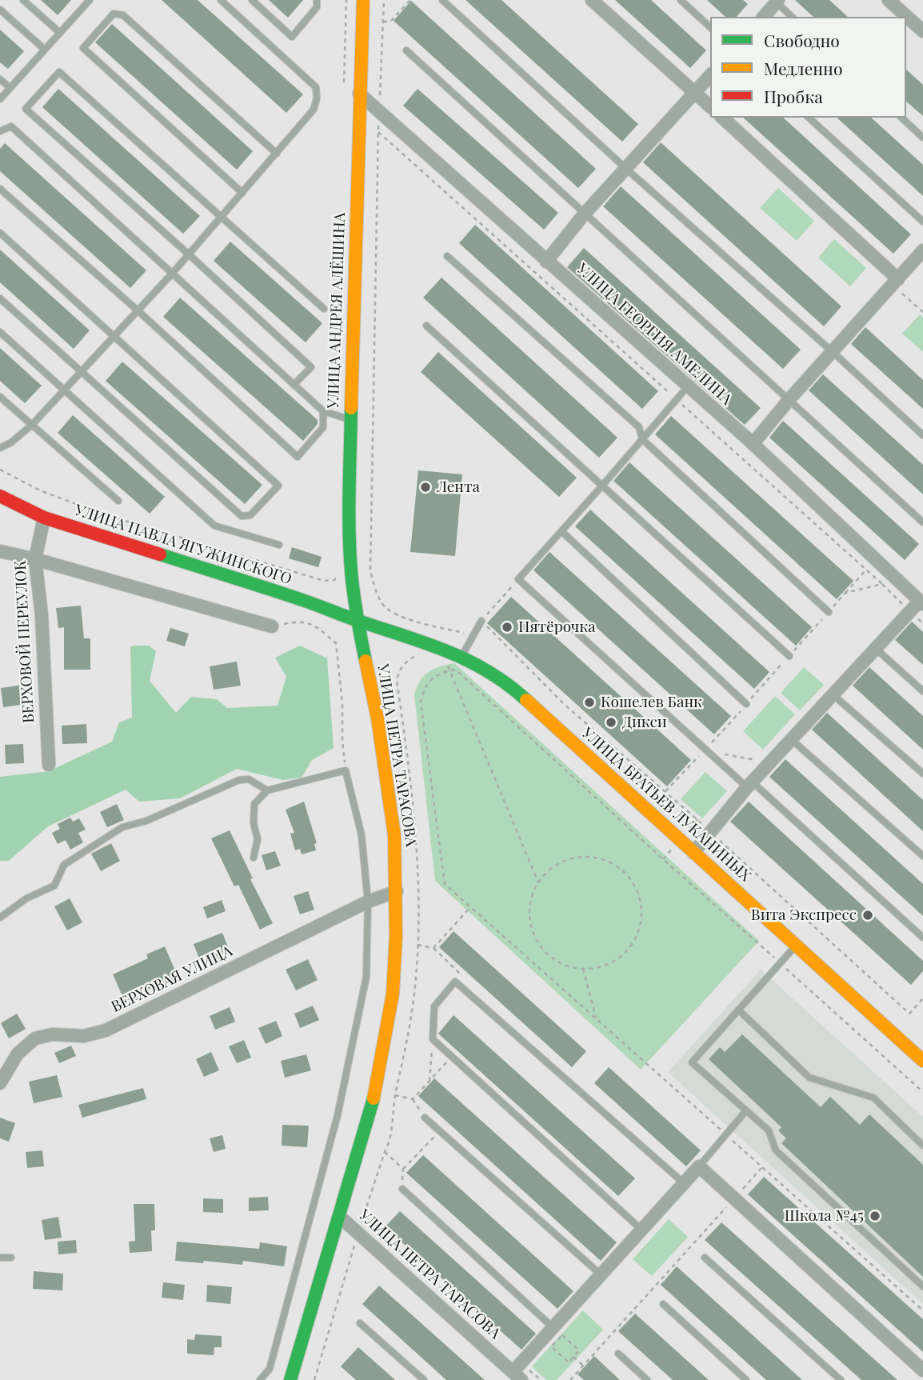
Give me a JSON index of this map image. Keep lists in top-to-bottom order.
{
  "streets": {
    "street": [
      "УЛИЦА АНДРЕЯ АЛЁШИНА",
      "УЛИЦА ГЕОРГИЯ АМЕЛИНА",
      "УЛИЦА ПАВЛА ЯГУЖИНСКОГО",
      "ВЕРХОВОЙ ПЕРЕУЛОК",
      "УЛИЦА ПЕТРА ТАРАСОВА",
      "УЛИЦА БРАТЬЕВ ЛУКАНИНЫХ",
      "ВЕРХОВАЯ УЛИЦА"
    ]
  },
  "crossings": [
    ["УЛИЦА АНДРЕЯ АЛЁШИНА", "УЛИЦА ГЕОРГИЯ АМЕЛИНА"],
    ["УЛИЦА АНДРЕЯ АЛЁШИНА", "УЛИЦА ПАВЛА ЯГУЖИНСКОГО"],
    ["УЛИЦА АНДРЕЯ АЛЁШИНА", "УЛИЦА ПЕТРА ТАРАСОВА"],
    ["УЛИЦА АНДРЕЯ АЛЁШИНА", "УЛИЦА БРАТЬЕВ ЛУКАНИНЫХ"],
    ["УЛИЦА ПАВЛА ЯГУЖИНСКОГО", "ВЕРХОВОЙ ПЕРЕУЛОК"],
    ["УЛИЦА ПАВЛА ЯГУЖИНСКОГО", "УЛИЦА ПЕТРА ТАРАСОВА"],
    ["УЛИЦА ПАВЛА ЯГУЖИНСКОГО", "УЛИЦА БРАТЬЕВ ЛУКАНИНЫХ"],
    ["УЛИЦА ПЕТРА ТАРАСОВА", "УЛИЦА БРАТЬЕВ ЛУКАНИНЫХ"],
    ["УЛИЦА ПЕТРА ТАРАСОВА", "ВЕРХОВАЯ УЛИЦА"]
  ],
  "places": [
    "Лента",
    "Пятёрочка",
    "Кошелев Банк",
    "Дикси",
    "Вита Экспресс",
    "Школа №45"
  ],
  "legend": ["Свободно", "Медленно", "Пробка"]
}
